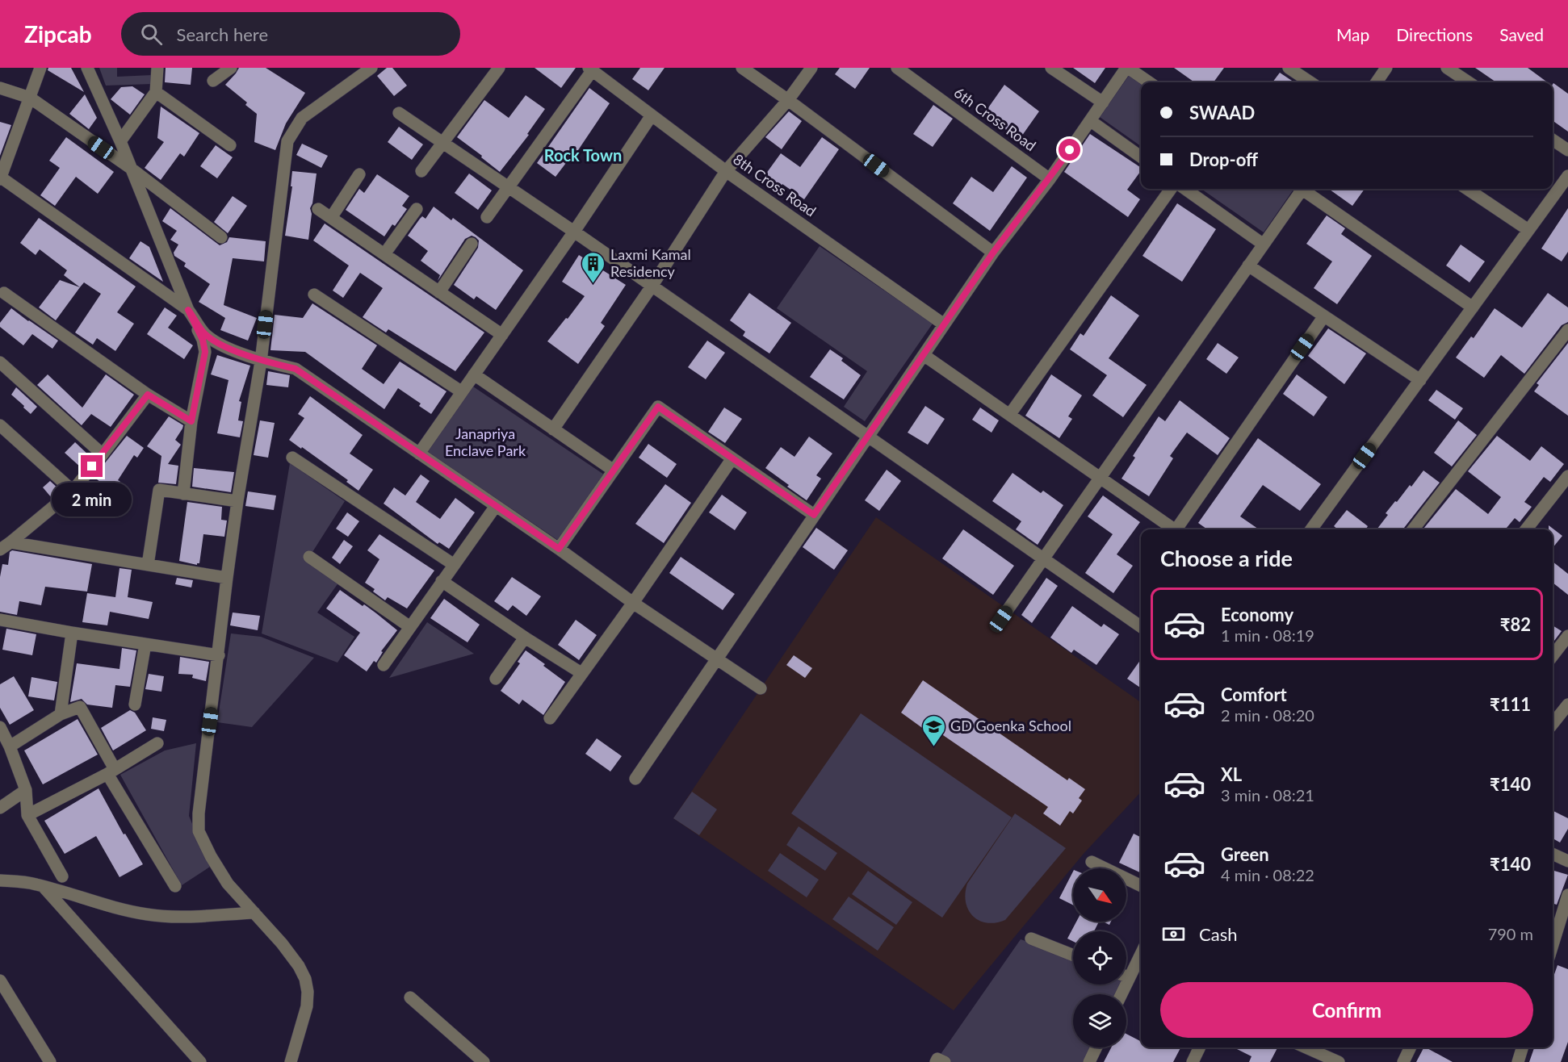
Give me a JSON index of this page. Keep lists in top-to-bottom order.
{
  "streets": {
    "street": ["6th Cross Road", "8th Cross Road"]
  },
  "districts": ["Rock Town"],
  "parks": ["Janapriya Enclave Park"],
  "places": {
    "building": ["Laxmi Kamal Residency"],
    "school or university": ["GD Goenka School"]
  },
  "north": "bottom right",
  "page": {
    "header": "Zipcab",
    "search": "Search here",
    "nav": ["Map", "Directions", "Saved"],
    "banner": ["SWAAD", "Drop-off"],
    "bubble": "2 min",
    "heading": "Choose a ride",
    "list": [
      {
        "name": "Economy",
        "note": "1 min · 08:19",
        "value": "₹82"
      },
      {
        "name": "Comfort",
        "note": "2 min · 08:20",
        "value": "₹111"
      },
      {
        "name": "XL",
        "note": "3 min · 08:21",
        "value": "₹140"
      },
      {
        "name": "Green",
        "note": "4 min · 08:22",
        "value": "₹140"
      }
    ],
    "pay": ["Cash", "790 m"],
    "buttons": "Confirm"
  }
}
